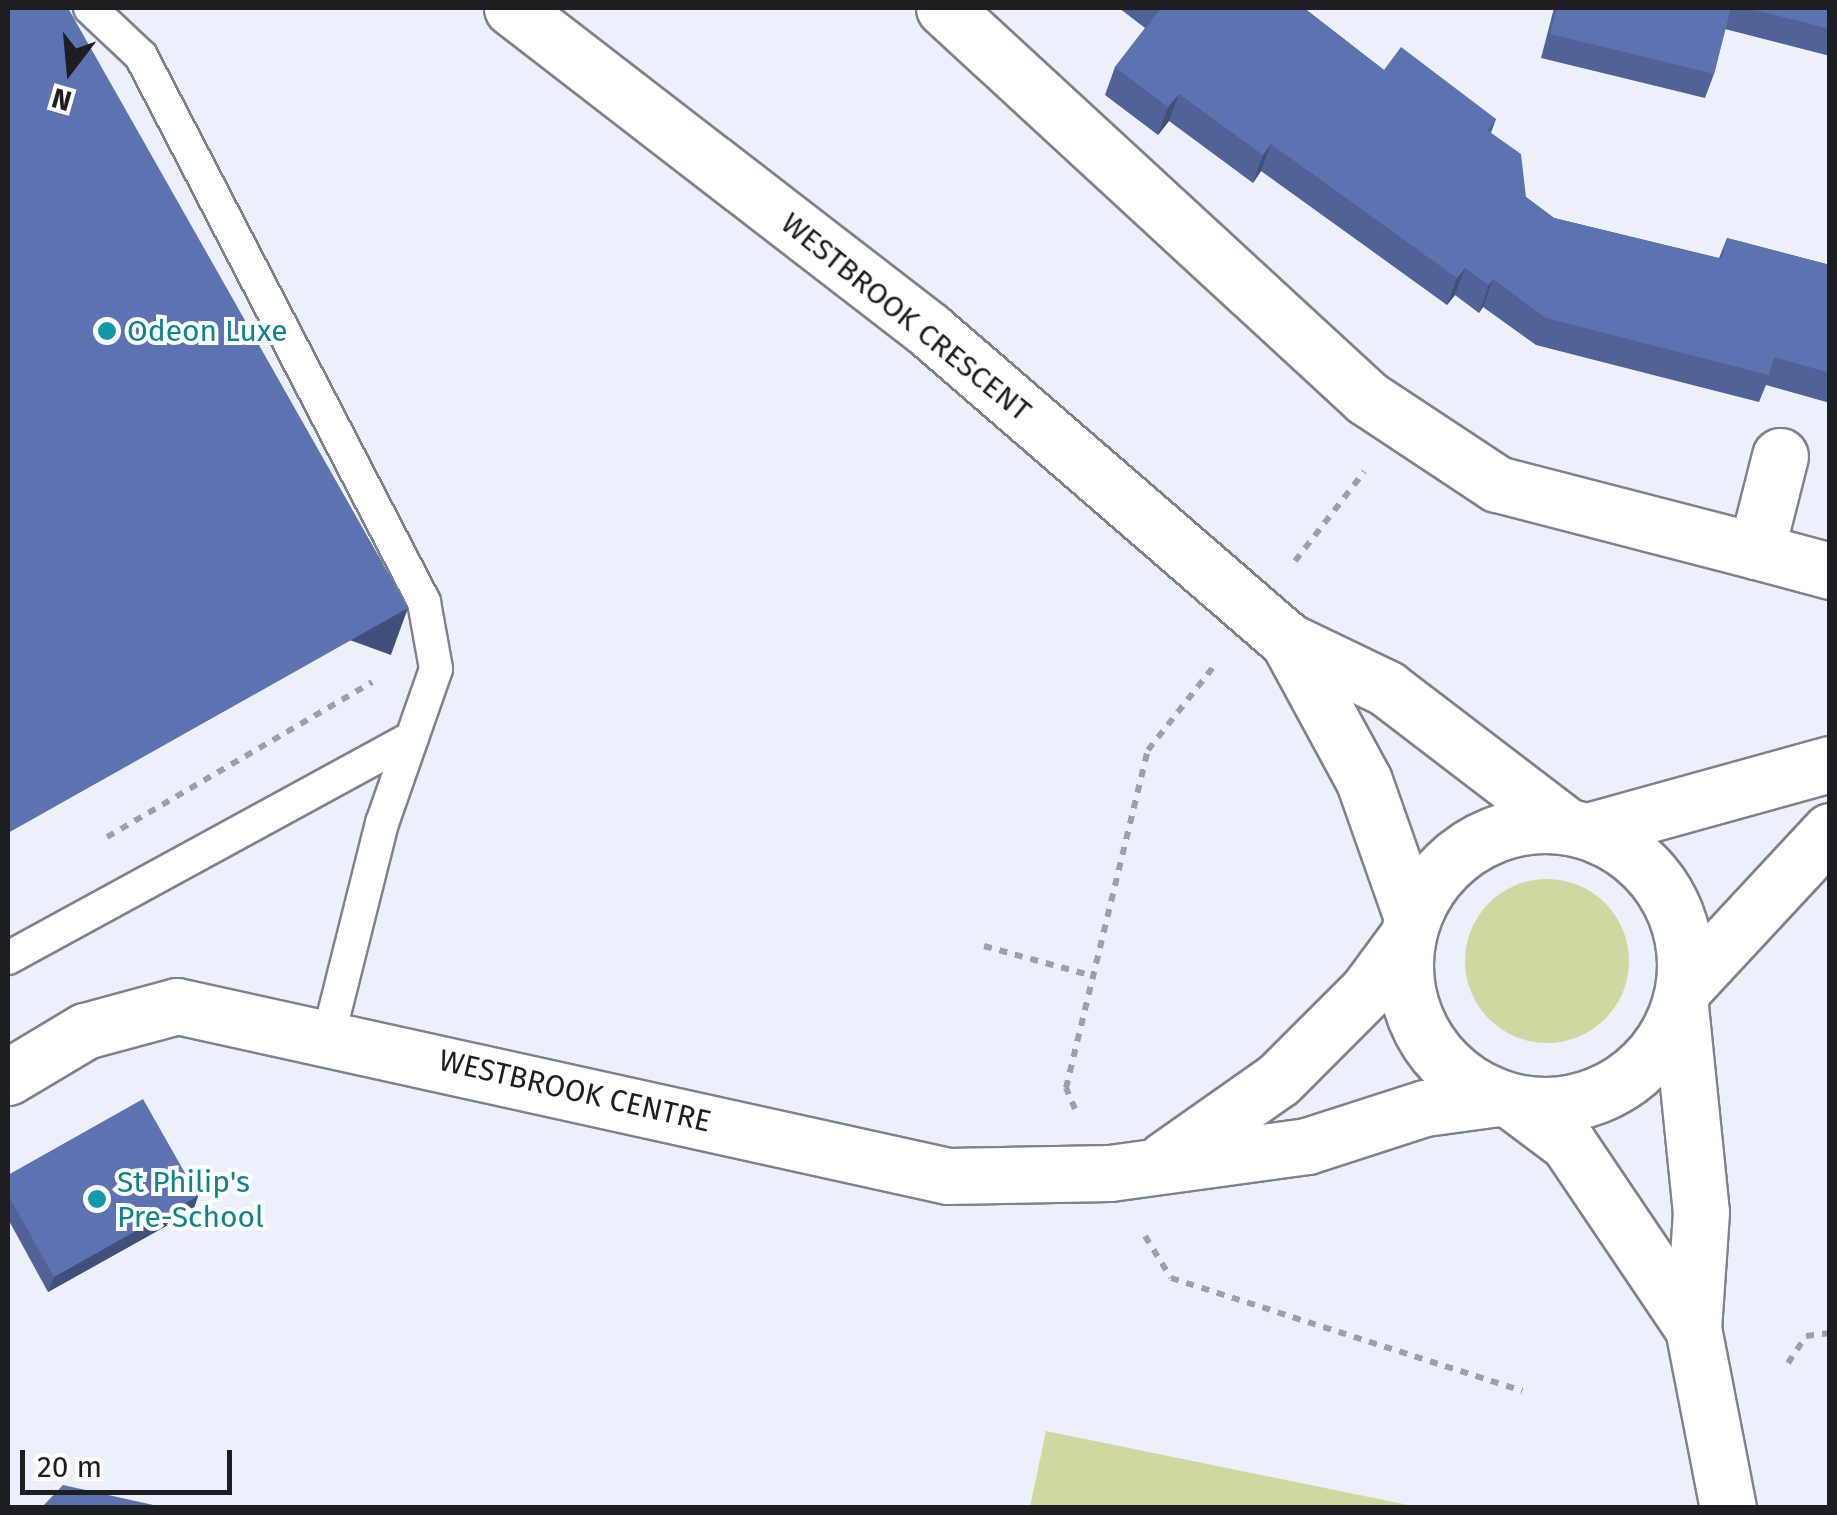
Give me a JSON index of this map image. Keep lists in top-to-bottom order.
{
  "streets": {
    "street": ["WESTBROOK CRESCENT", "WESTBROOK CENTRE"]
  },
  "crossings": [
    ["WESTBROOK CRESCENT", "WESTBROOK CENTRE"]
  ],
  "places": ["Odeon Luxe", "St Philip's Pre-School"],
  "scale_bar": "20 m",
  "north": "bottom"
}
